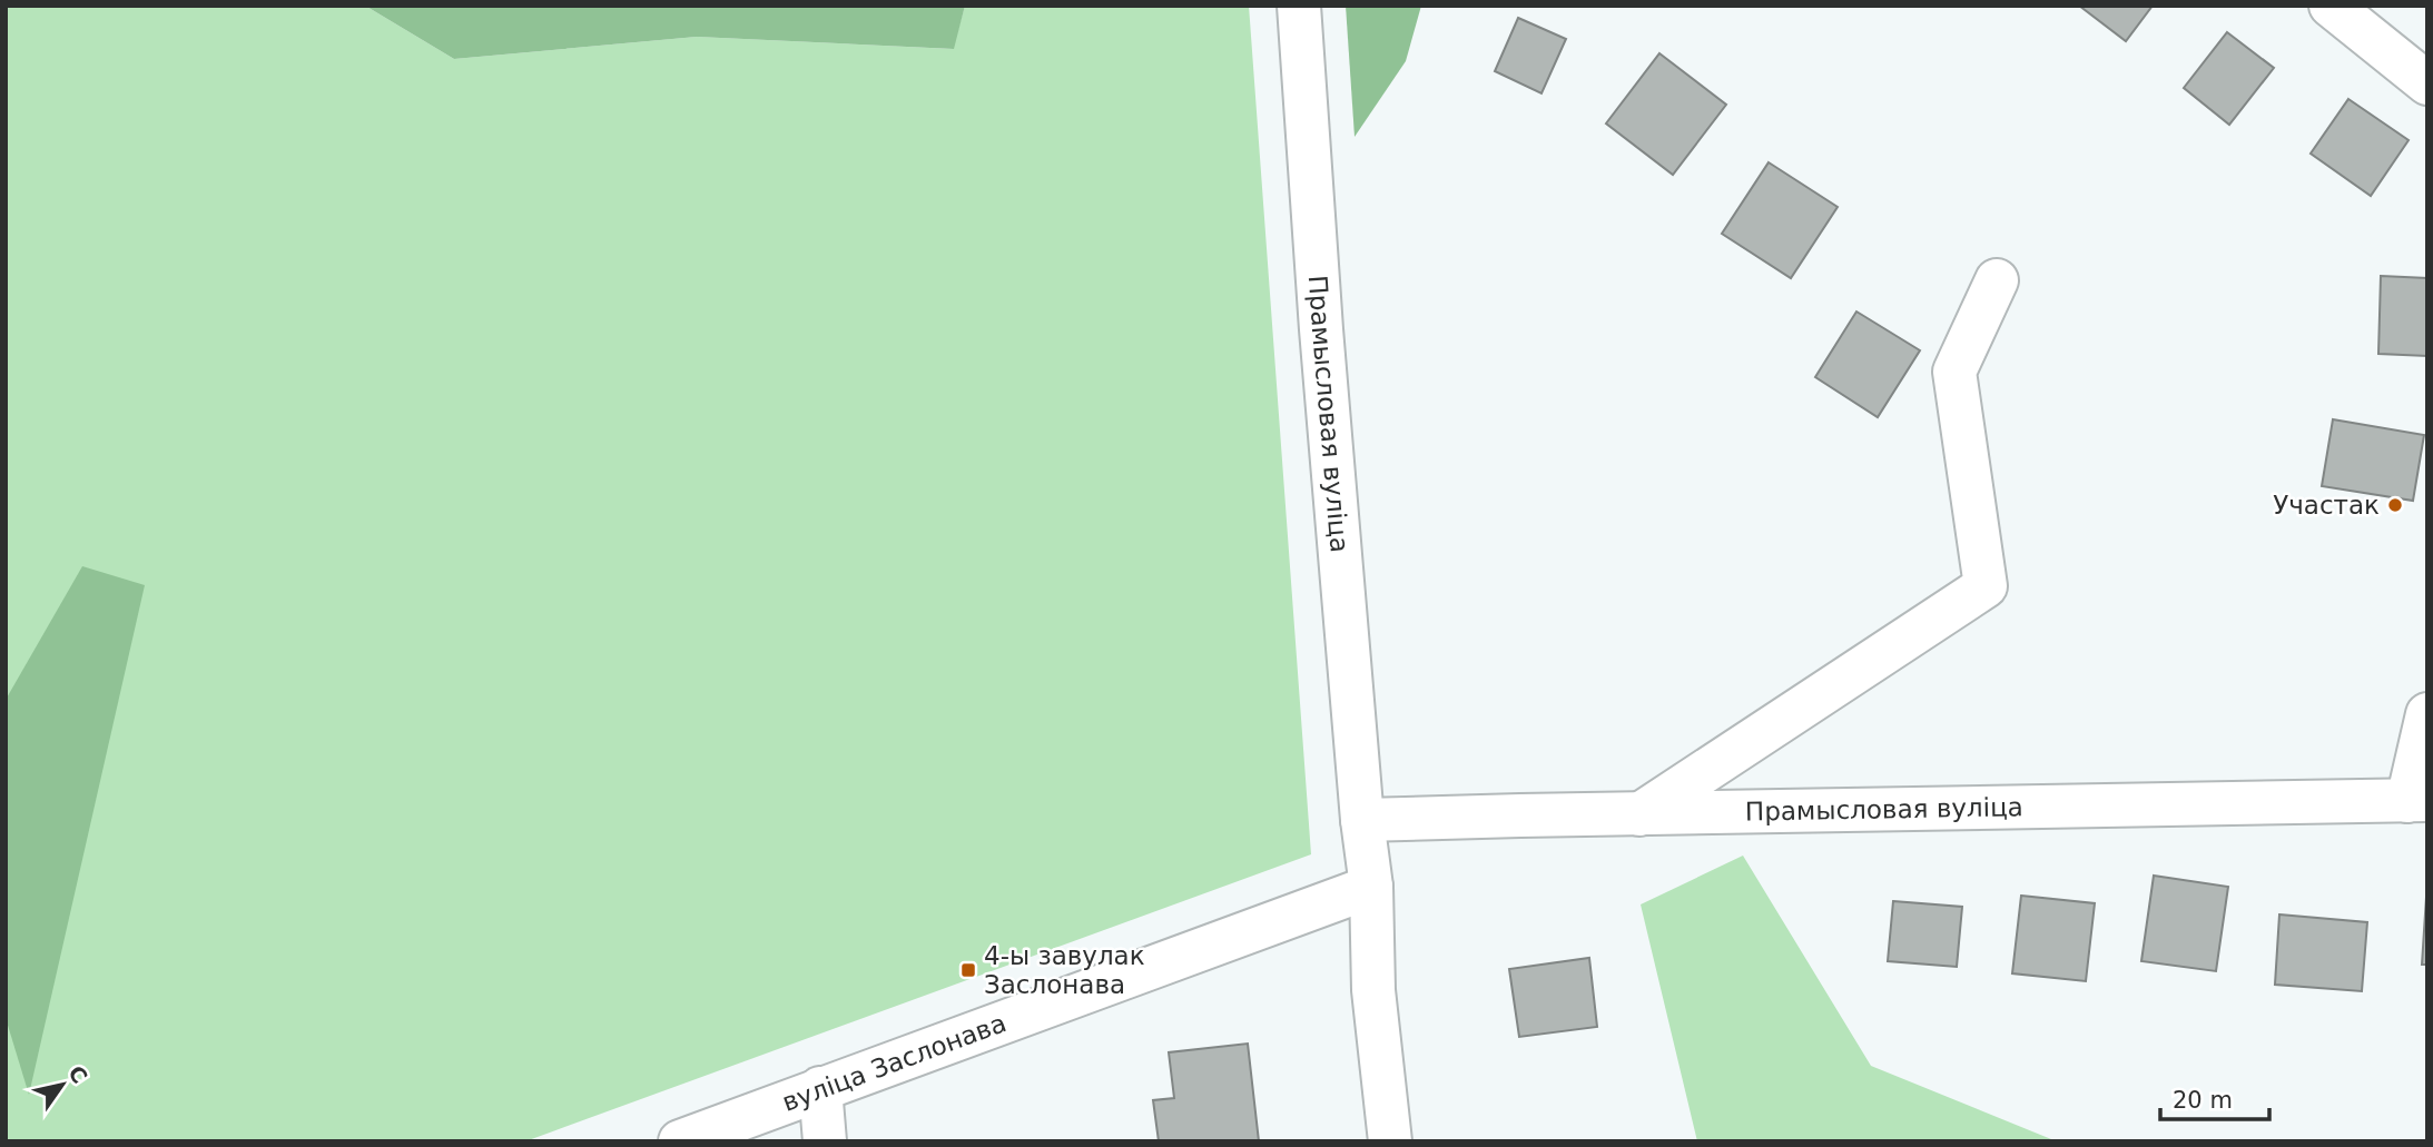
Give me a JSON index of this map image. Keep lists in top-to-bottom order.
{
  "streets": {
    "street": ["Прамысловая вуліца", "вуліца Заслонава"]
  },
  "crossings": [
    ["Прамысловая вуліца", "вуліца Заслонава"]
  ],
  "places": {
    "other": ["Участак"],
    "transit": ["4-ы завулак Заслонава"]
  },
  "scale_bar": "20 m",
  "north": "top right"
}
